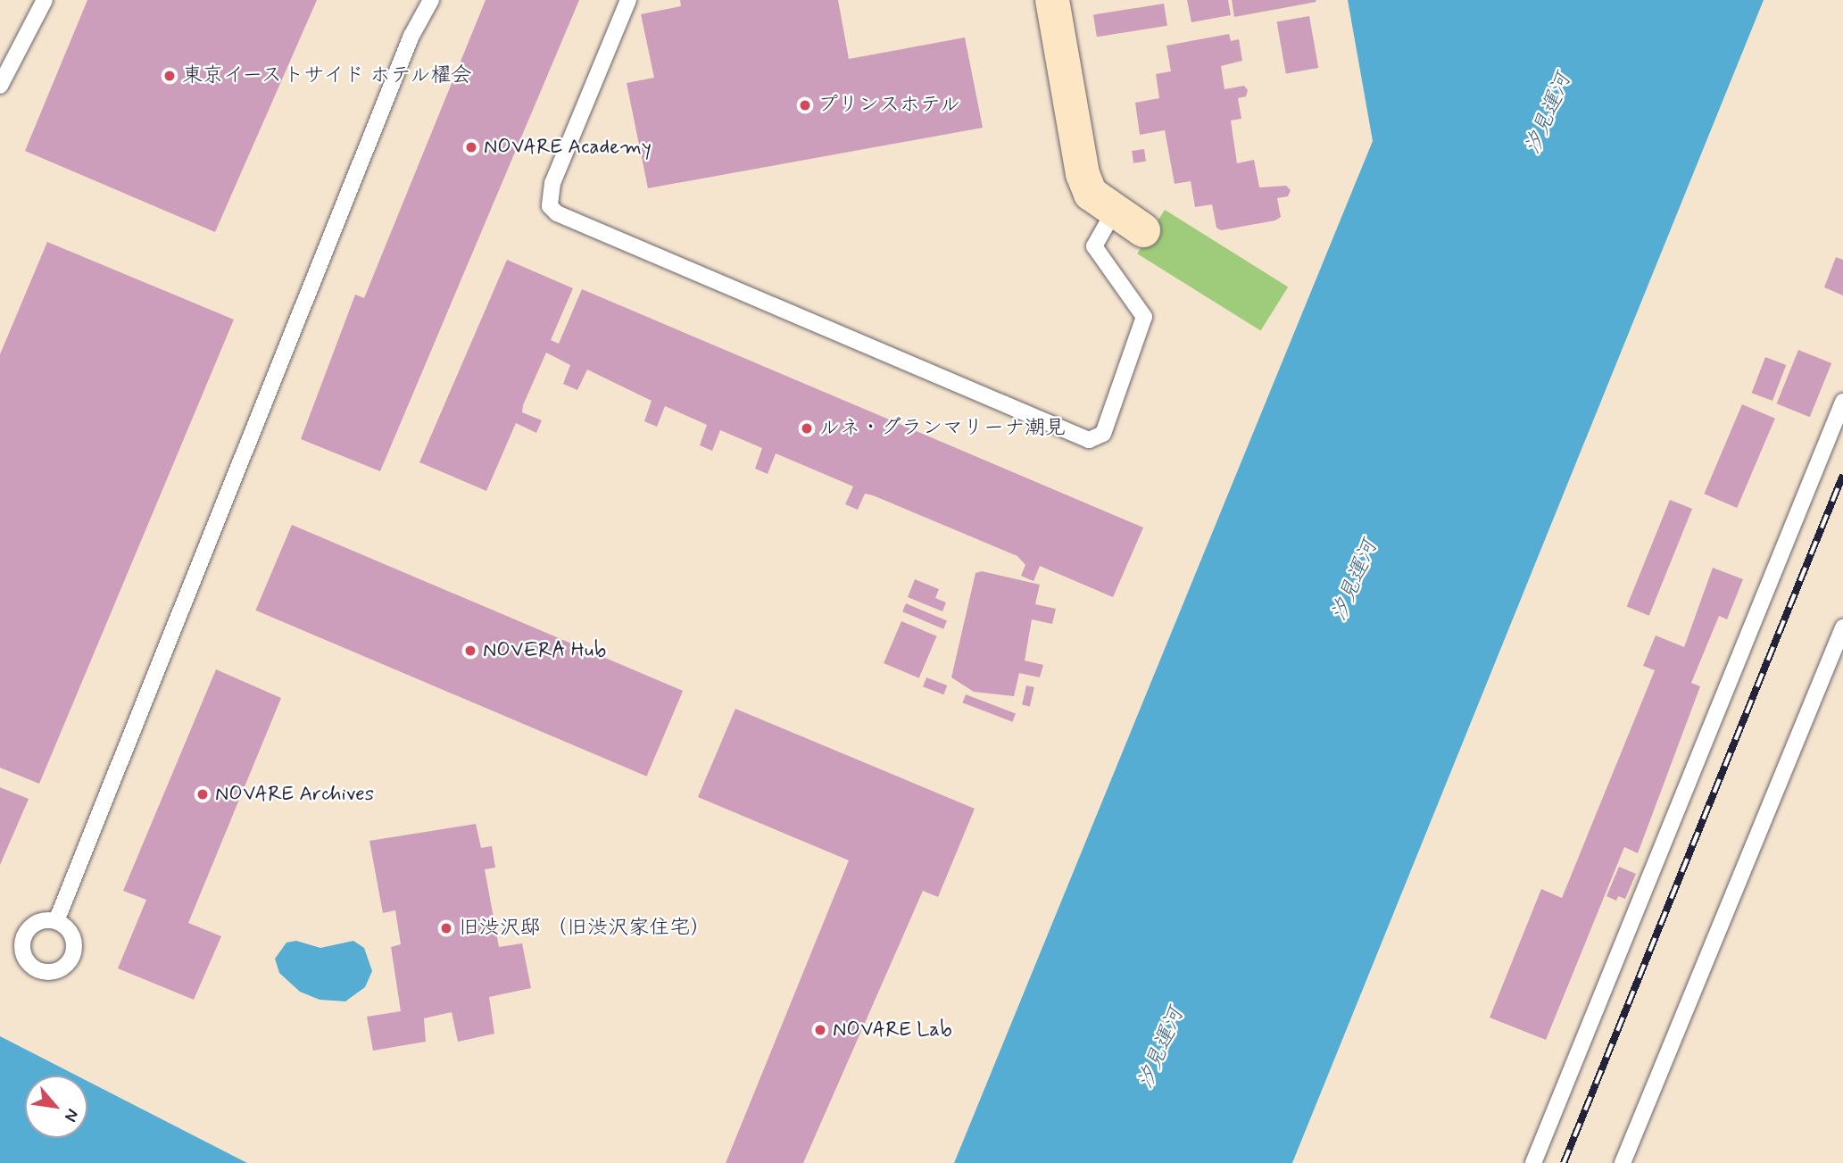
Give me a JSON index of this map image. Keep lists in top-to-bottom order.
{
  "water": ["汐見運河"],
  "places": [
    "東京イーストサイド ホテル櫂会",
    "プリンスホテル",
    "NOVARE Academy",
    "ルネ・グランマリーナ潮見",
    "NOVERA Hub",
    "NOVARE Archives",
    "旧渋沢邸 （旧渋沢家住宅）",
    "NOVARE Lab"
  ],
  "north": "bottom right"
}
